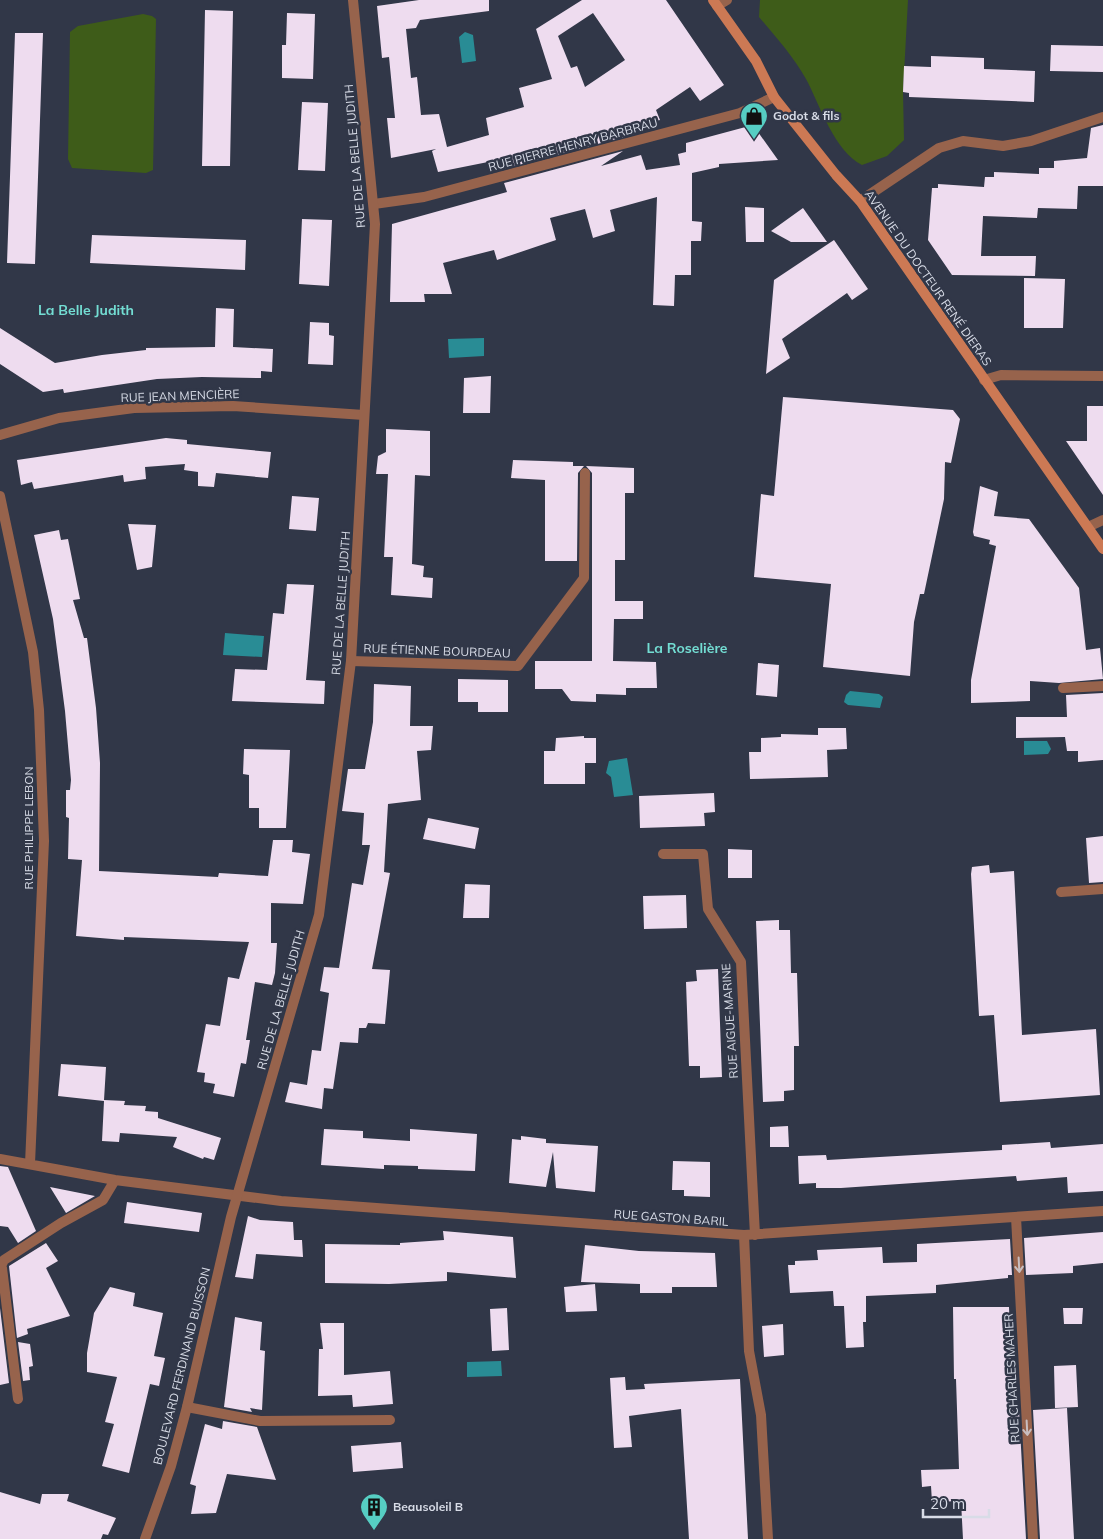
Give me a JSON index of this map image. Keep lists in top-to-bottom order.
{
  "streets": {
    "main road": ["AVENUE DU DOCTEUR RENÉ DIERAS"],
    "street": [
      "RUE PIERRE HENRY BARBRAU",
      "RUE DE LA BELLE JUDITH",
      "RUE JEAN MENCIÈRE",
      "RUE ÉTIENNE BOURDEAU",
      "RUE PHILIPPE LEBON",
      "RUE AIGUE-MARINE",
      "RUE GASTON BARIL",
      "BOULEVARD FERDINAND BUISSON",
      "RUE CHARLES MAHER"
    ]
  },
  "crossings": [
    ["RUE PIERRE HENRY BARBRAU", "RUE DE LA BELLE JUDITH"],
    ["RUE PIERRE HENRY BARBRAU", "AVENUE DU DOCTEUR RENÉ DIERAS"],
    ["RUE DE LA BELLE JUDITH", "RUE JEAN MENCIÈRE"],
    ["RUE DE LA BELLE JUDITH", "RUE ÉTIENNE BOURDEAU"],
    ["RUE DE LA BELLE JUDITH", "RUE GASTON BARIL"],
    ["RUE DE LA BELLE JUDITH", "BOULEVARD FERDINAND BUISSON"],
    ["RUE PHILIPPE LEBON", "RUE GASTON BARIL"],
    ["RUE AIGUE-MARINE", "RUE GASTON BARIL"],
    ["RUE GASTON BARIL", "BOULEVARD FERDINAND BUISSON"],
    ["RUE GASTON BARIL", "RUE CHARLES MAHER"]
  ],
  "one_way": ["RUE CHARLES MAHER"],
  "districts": ["La Belle Judith", "La Roselière"],
  "places": {
    "shop": ["Godot & fils"],
    "building": ["Beausoleil B"]
  },
  "scale_bar": "20 m"
}
